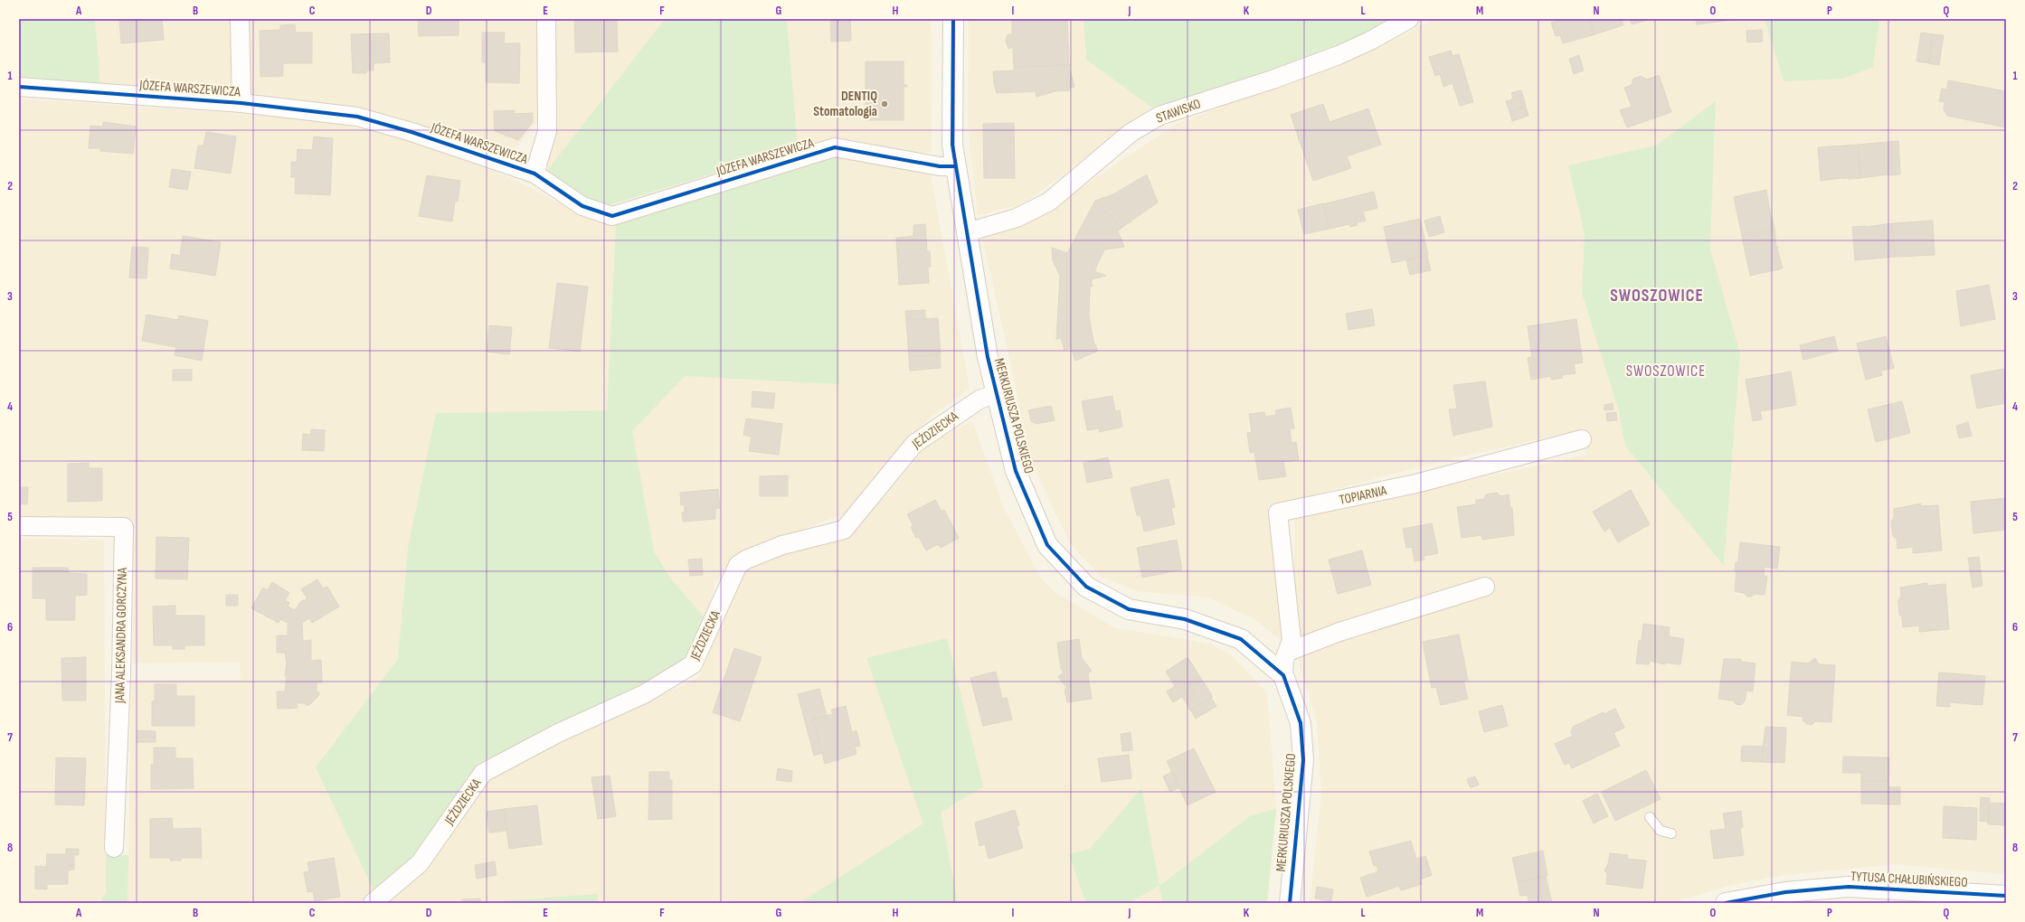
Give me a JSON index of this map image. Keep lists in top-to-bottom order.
{
  "streets": {
    "street": [
      "JÓZEFA WARSZEWICZA",
      "STAWISKO",
      "MERKURIUSZA POLSKIEGO",
      "JEŹDZIECKA",
      "TOPIARNIA",
      "JANA ALEKSANDRA GORCZYNA",
      "TYTUSA CHAŁUBIŃSKIEGO"
    ]
  },
  "crossings": [
    ["JÓZEFA WARSZEWICZA", "MERKURIUSZA POLSKIEGO"],
    ["STAWISKO", "MERKURIUSZA POLSKIEGO"],
    ["MERKURIUSZA POLSKIEGO", "JEŹDZIECKA"],
    ["MERKURIUSZA POLSKIEGO", "TOPIARNIA"]
  ],
  "districts": ["SWOSZOWICE", "SWOSZOWICE"],
  "places": ["DENTIQ Stomatologia"],
  "grid": {
    "columns": [
      "A",
      "B",
      "C",
      "D",
      "E",
      "F",
      "G",
      "H",
      "I",
      "J",
      "K",
      "L",
      "M",
      "N",
      "O",
      "P",
      "Q"
    ],
    "rows": [
      "1",
      "2",
      "3",
      "4",
      "5",
      "6",
      "7",
      "8"
    ]
  }
}
